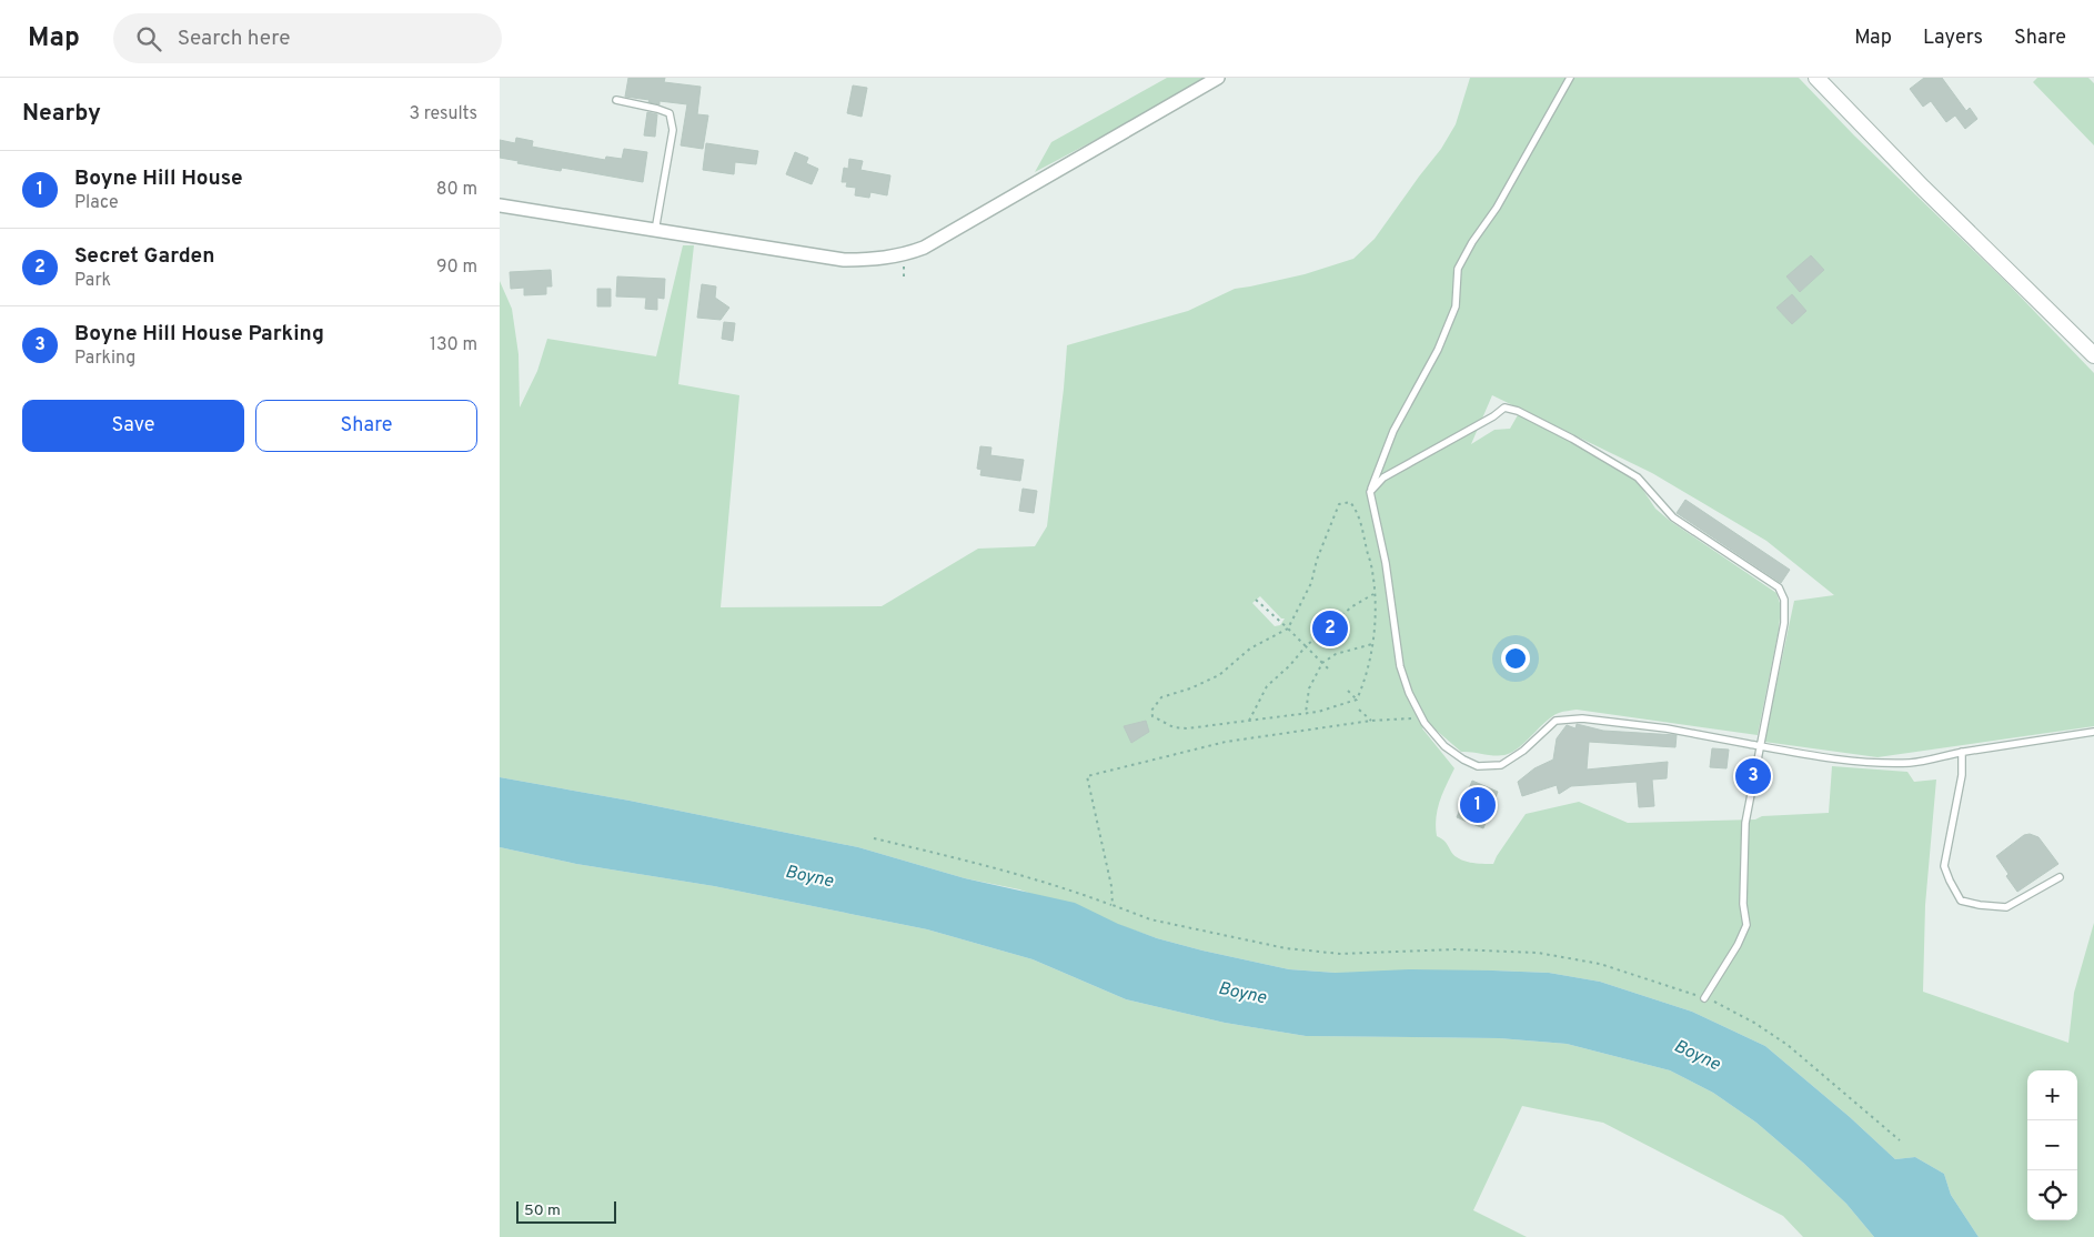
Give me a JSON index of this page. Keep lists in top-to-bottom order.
{
  "water": ["Boyne"],
  "scale_bar": "50 m",
  "page": {
    "header": "Map",
    "search": "Search here",
    "nav": ["Map", "Layers", "Share"],
    "heading": ["Nearby", "3 results"],
    "list": [
      {
        "mark": "1",
        "name": "Boyne Hill House",
        "note": "Place",
        "value": "80 m"
      },
      {
        "mark": "2",
        "name": "Secret Garden",
        "note": "Park",
        "value": "90 m"
      },
      {
        "mark": "3",
        "name": "Boyne Hill House Parking",
        "note": "Parking",
        "value": "130 m"
      }
    ],
    "buttons": ["Save", "Share"],
    "pins": ["2", "3", "1"],
    "map_buttons": ["+", "−"],
    "scale": "50 m"
  }
}
